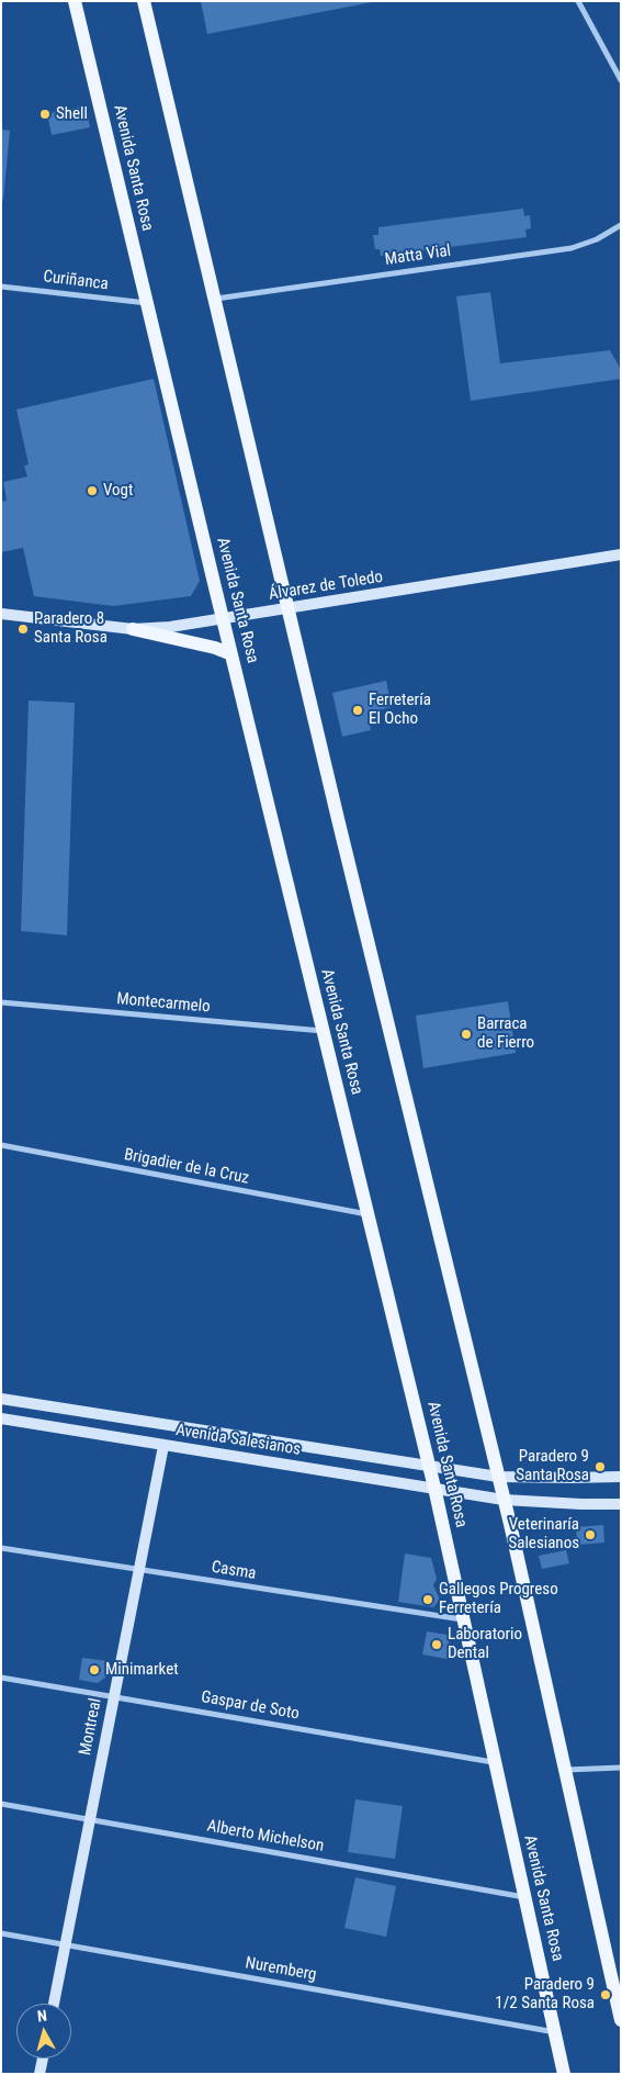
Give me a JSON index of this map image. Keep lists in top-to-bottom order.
{
  "streets": {
    "main road": [
      "Avenida Santa Rosa",
      "Álvarez de Toledo",
      "Avenida Salesianos",
      "Montreal"
    ],
    "street": [
      "Matta Vial",
      "Curiñanca",
      "Montecarmelo",
      "Brigadier de la Cruz",
      "Casma",
      "Gaspar de Soto",
      "Alberto Michelson",
      "Nuremberg"
    ]
  },
  "crossings": [
    ["Avenida Santa Rosa", "Curiñanca"],
    ["Avenida Santa Rosa", "Álvarez de Toledo"],
    ["Avenida Santa Rosa", "Montecarmelo"],
    ["Avenida Santa Rosa", "Brigadier de la Cruz"],
    ["Avenida Santa Rosa", "Avenida Salesianos"],
    ["Avenida Santa Rosa", "Casma"],
    ["Avenida Santa Rosa", "Gaspar de Soto"],
    ["Avenida Santa Rosa", "Alberto Michelson"],
    ["Avenida Santa Rosa", "Nuremberg"],
    ["Avenida Salesianos", "Montreal"],
    ["Casma", "Montreal"],
    ["Gaspar de Soto", "Montreal"],
    ["Montreal", "Alberto Michelson"],
    ["Montreal", "Nuremberg"]
  ],
  "places": [
    "Shell",
    "Vogt",
    "Paradero 8 Santa Rosa",
    "Ferretería El Ocho",
    "Barraca de Fierro",
    "Paradero 9 Santa Rosa",
    "Veterinaría Salesianos",
    "Gallegos Progreso Ferretería",
    "Laboratorio Dental",
    "Minimarket",
    "Paradero 9 1/2 Santa Rosa"
  ],
  "north": "top"
}
